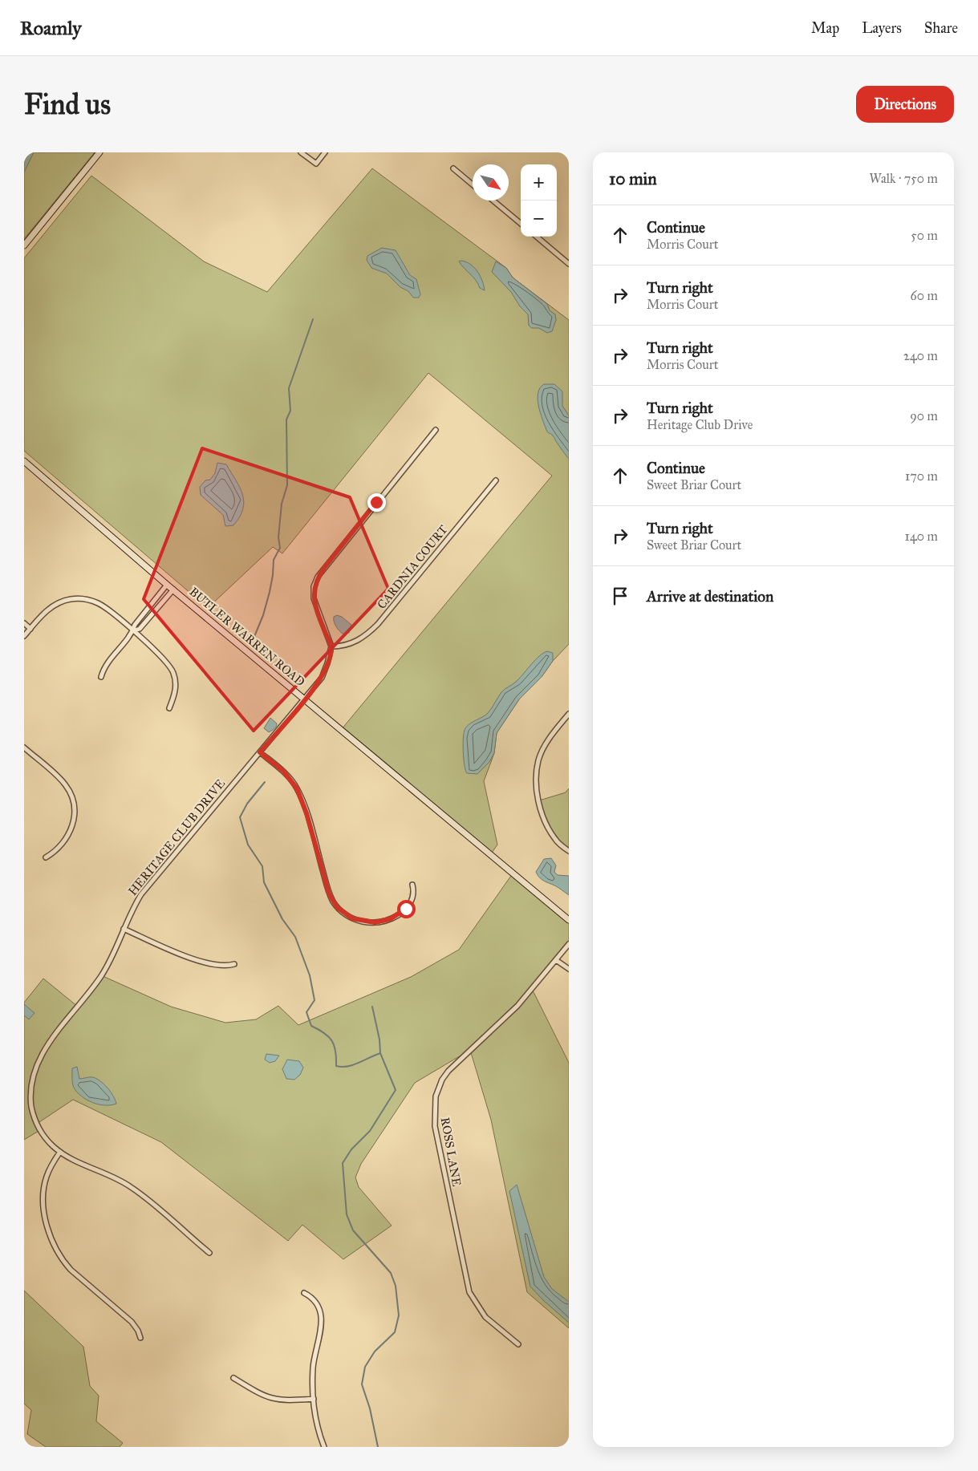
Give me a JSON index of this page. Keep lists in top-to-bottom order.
{
  "streets": {
    "main road": ["BUTLER WARREN ROAD"],
    "street": ["CARDNIA COURT", "HERITAGE CLUB DRIVE", "ROSS LANE"]
  },
  "crossings": [
    ["CARDNIA COURT", "HERITAGE CLUB DRIVE"],
    ["BUTLER WARREN ROAD", "HERITAGE CLUB DRIVE"]
  ],
  "north": "bottom right",
  "page": {
    "header": "Roamly",
    "nav": ["Map", "Layers", "Share"],
    "buttons": "Directions",
    "title": "Find us",
    "heading": ["10 min", "Walk · 750 m"],
    "map_buttons": ["+", "−"],
    "list": [
      ["Continue", "Morris Court", "50 m"],
      ["Turn right", "Morris Court", "60 m"],
      ["Turn right", "Morris Court", "240 m"],
      ["Turn right", "Heritage Club Drive", "90 m"],
      ["Continue", "Sweet Briar Court", "170 m"],
      ["Turn right", "Sweet Briar Court", "140 m"],
      "Arrive at destination"
    ]
  }
}
